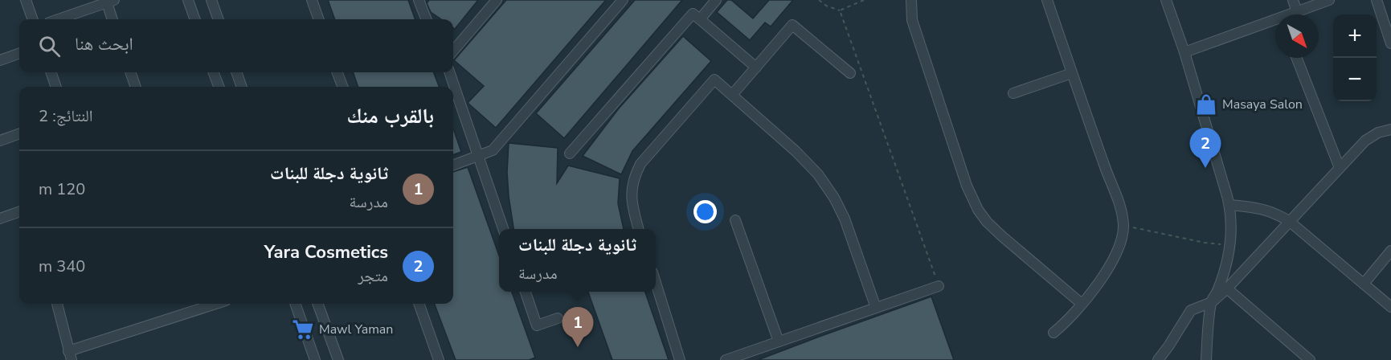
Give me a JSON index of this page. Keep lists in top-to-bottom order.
{
  "places": {
    "shop": ["Masaya Salon"],
    "supermarket": ["Mawl Yaman"]
  },
  "north": "bottom right",
  "page": {
    "map_buttons": ["+", "−"],
    "search": "ابحث هنا",
    "heading": ["بالقرب منك", "النتائج: 2"],
    "pins": ["2", "1"],
    "list": [
      {
        "mark": "1",
        "name": "ثانوية دجلة للبنات",
        "note": "مدرسة",
        "value": "120 m"
      },
      {
        "mark": "2",
        "name": "Yara Cosmetics",
        "note": "متجر",
        "value": "340 m"
      }
    ],
    "popup": ["ثانوية دجلة للبنات", "مدرسة"]
  }
}
